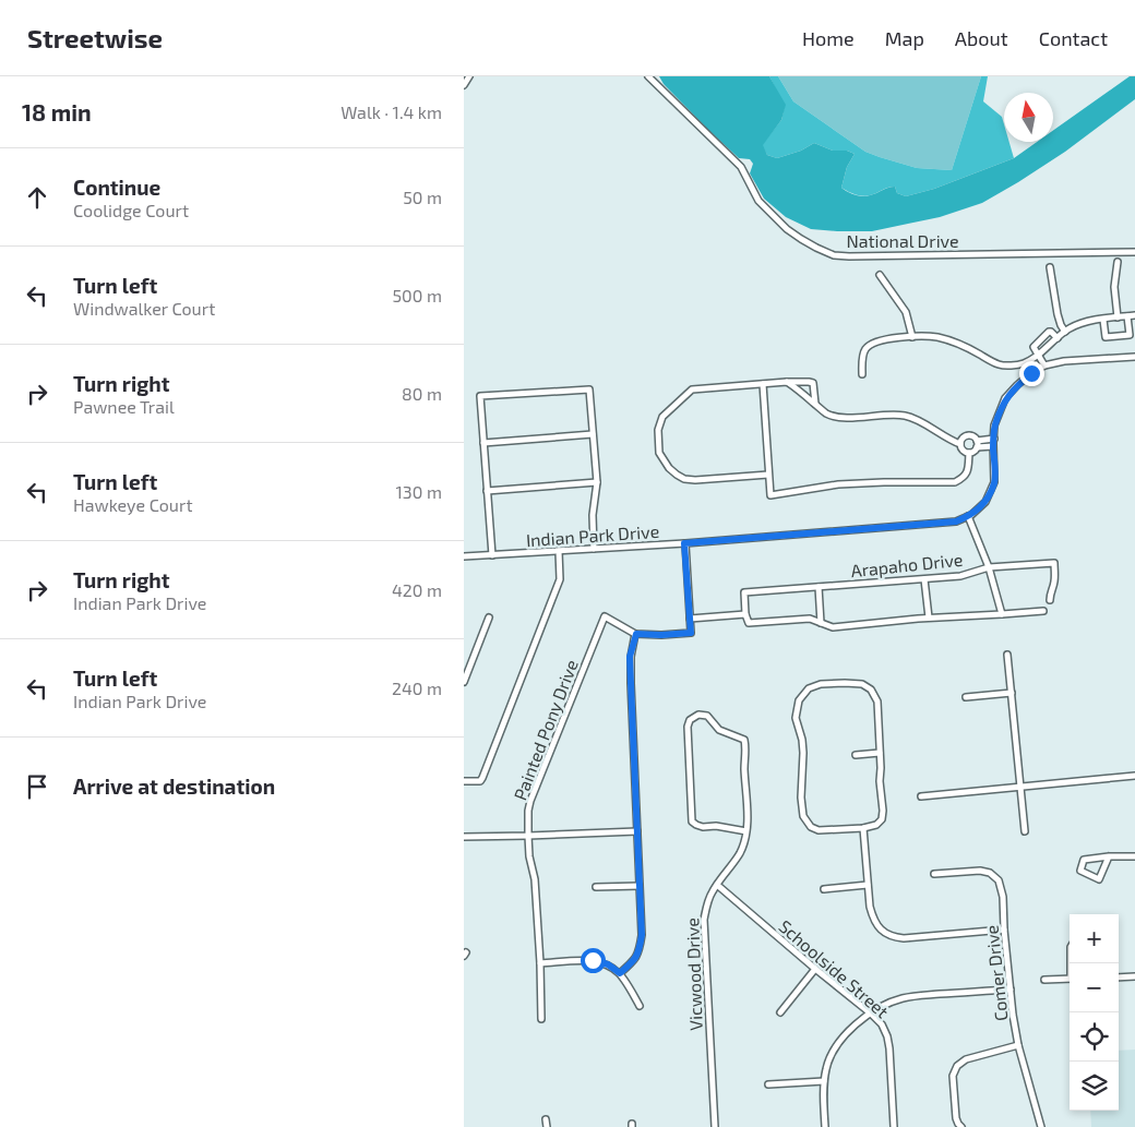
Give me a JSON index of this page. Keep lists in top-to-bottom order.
{
  "streets": {
    "street": [
      "National Drive",
      "Indian Park Drive",
      "Arapaho Drive",
      "Painted Pony Drive",
      "Schoolside Street",
      "Comer Drive",
      "Vicwood Drive"
    ]
  },
  "crossings": [
    ["Schoolside Street", "Vicwood Drive"]
  ],
  "north": "top",
  "page": {
    "header": "Streetwise",
    "nav": [
      "Home",
      "Map",
      "About",
      "Contact"
    ],
    "heading": ["18 min", "Walk · 1.4 km"],
    "list": [
      ["Continue", "Coolidge Court", "50 m"],
      ["Turn left", "Windwalker Court", "500 m"],
      ["Turn right", "Pawnee Trail", "80 m"],
      ["Turn left", "Hawkeye Court", "130 m"],
      ["Turn right", "Indian Park Drive", "420 m"],
      ["Turn left", "Indian Park Drive", "240 m"],
      "Arrive at destination"
    ],
    "map_buttons": ["+", "−"]
  }
}
